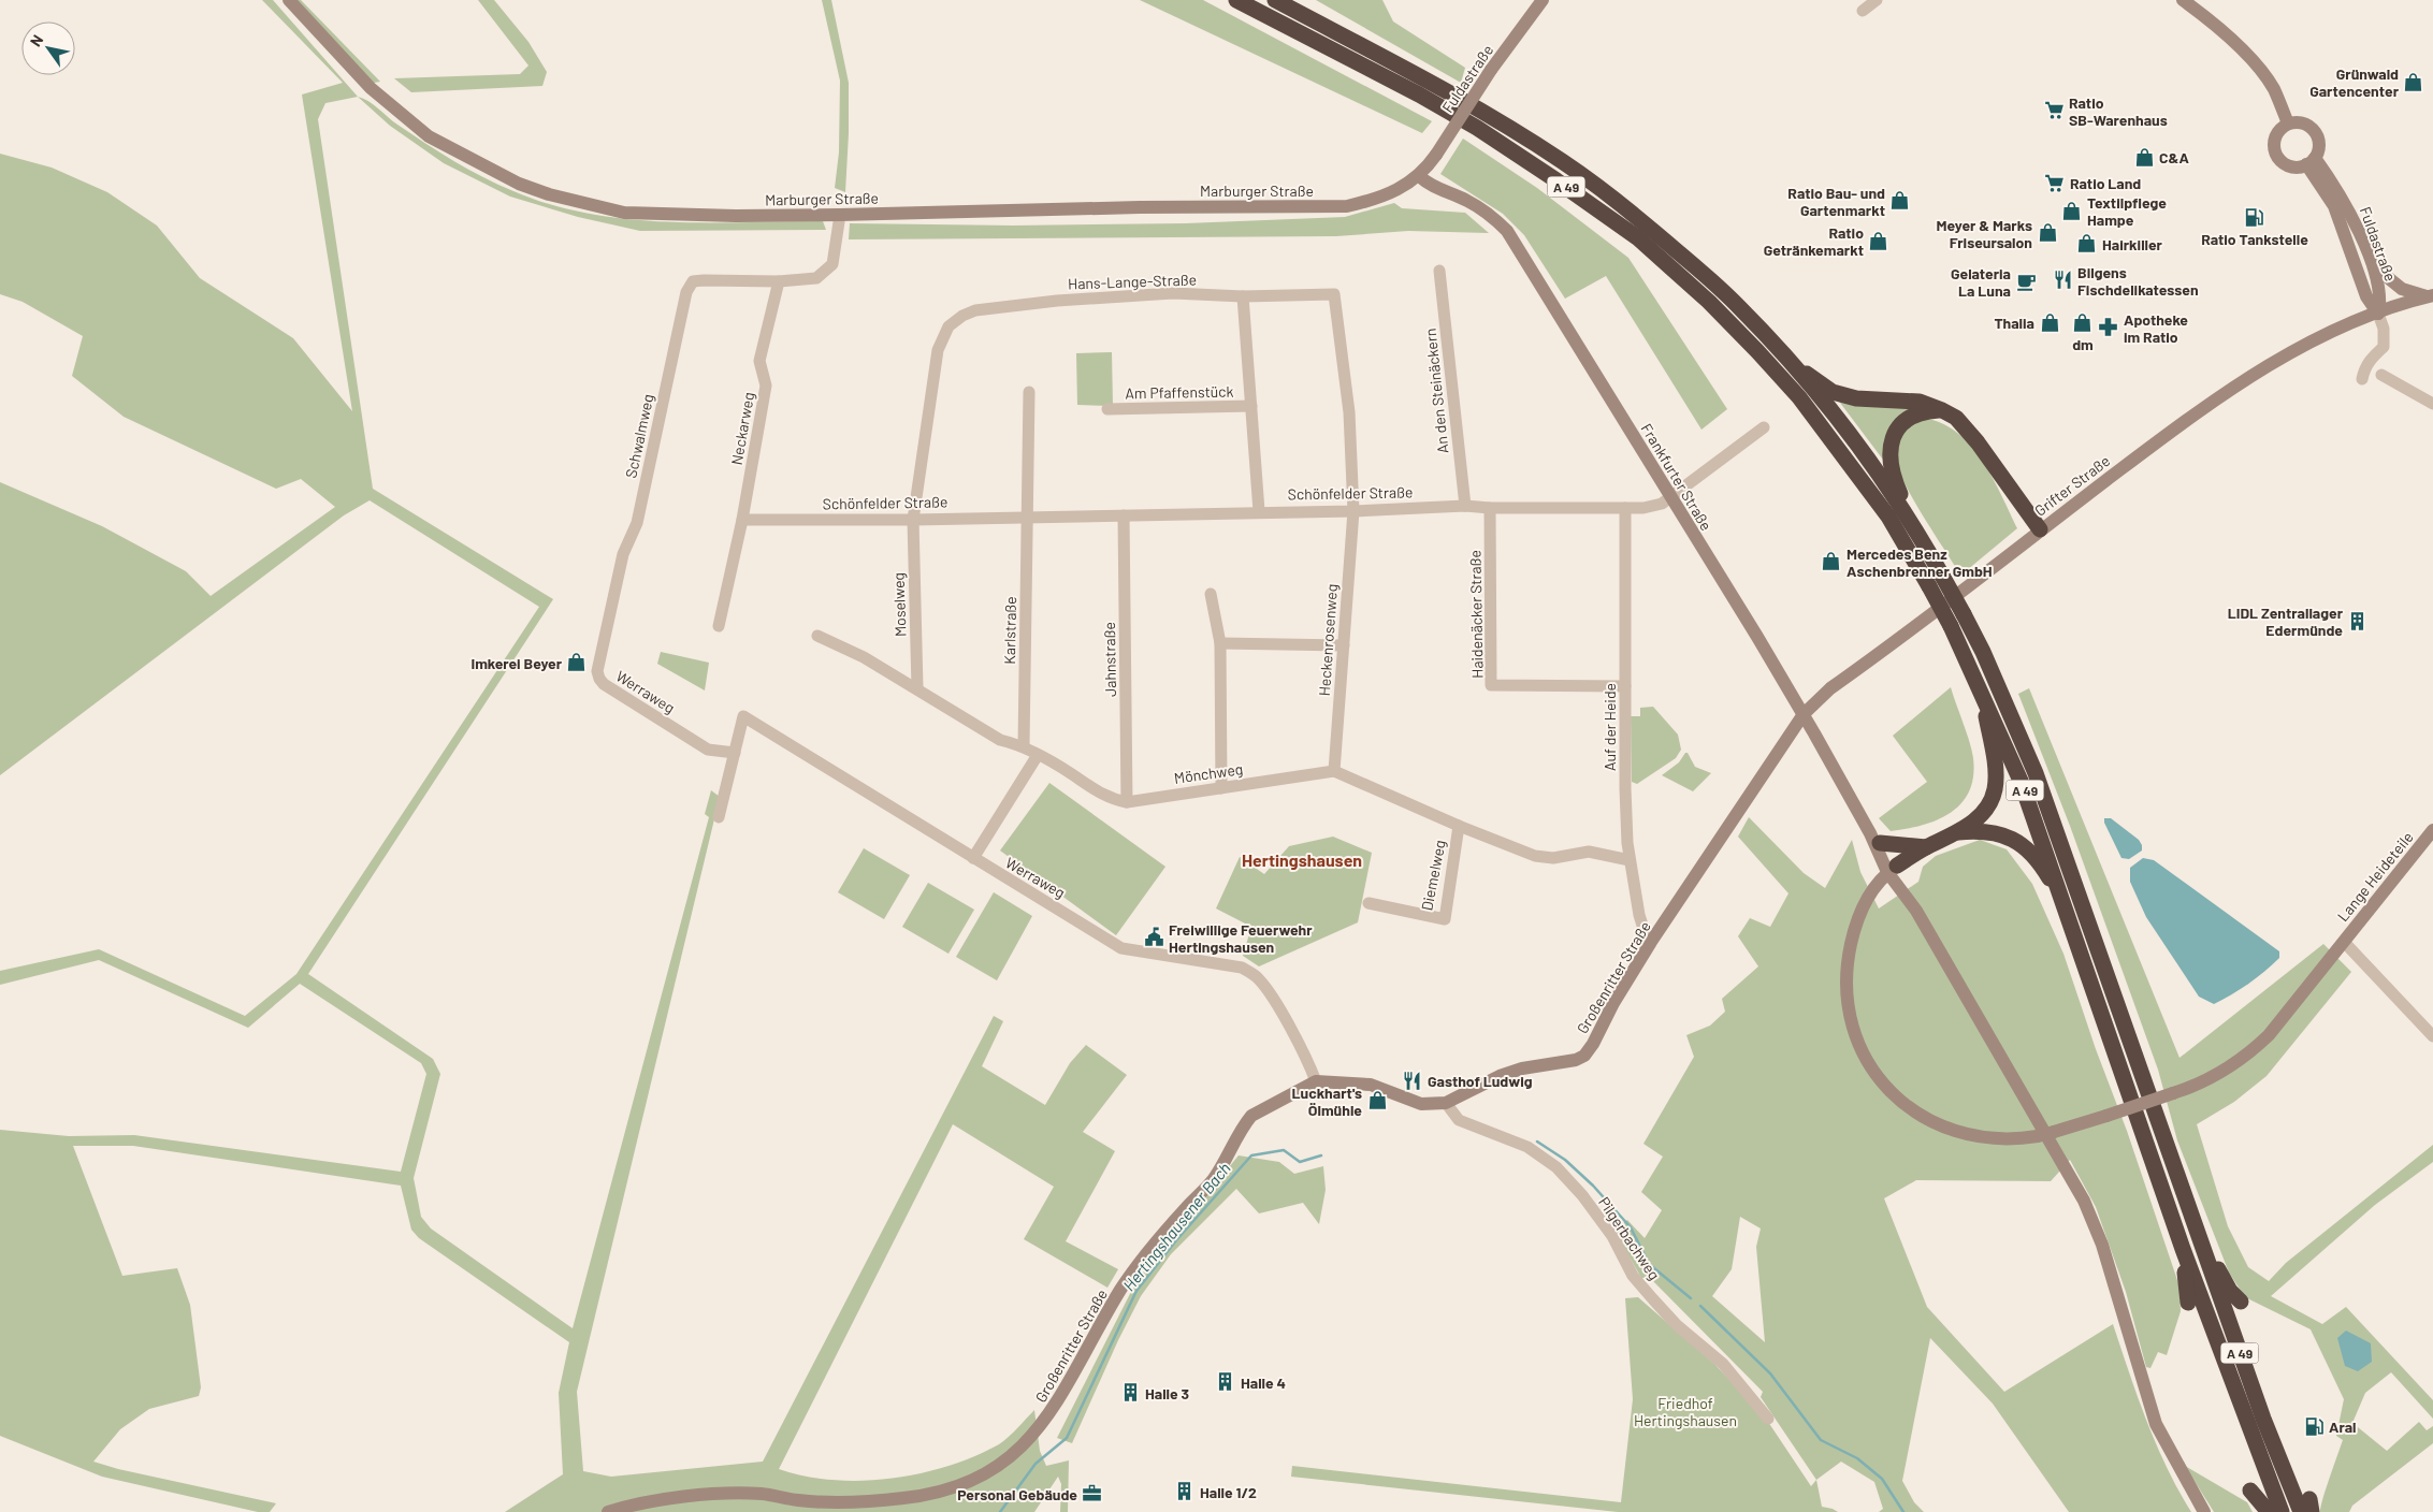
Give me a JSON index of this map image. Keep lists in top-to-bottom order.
{
  "streets": {
    "highway": ["A 49"],
    "street": [
      "Fuldastraße",
      "Marburger Straße",
      "Hans-Lange-Straße",
      "An den Steinäckern",
      "Am Pfaffenstück",
      "Neckarweg",
      "Schwalmweg",
      "Frankfurter Straße",
      "Grifter Straße",
      "Schönfelder Straße",
      "Moselweg",
      "Haidenäcker Straße",
      "Karlstraße",
      "Heckenrosenweg",
      "Jahnstraße",
      "Werraweg",
      "Auf der Heide",
      "Mönchweg",
      "Diemelweg",
      "Lange Heideteile",
      "Großenritter Straße",
      "Pilgerbachweg"
    ]
  },
  "crossings": [
    ["Fuldastraße", "Marburger Straße"],
    ["Fuldastraße", "Frankfurter Straße"],
    ["Fuldastraße", "Grifter Straße"],
    ["Marburger Straße", "Frankfurter Straße"],
    ["Hans-Lange-Straße", "Am Pfaffenstück"],
    ["Hans-Lange-Straße", "Schönfelder Straße"],
    ["Hans-Lange-Straße", "Moselweg"],
    ["Hans-Lange-Straße", "Heckenrosenweg"],
    ["An den Steinäckern", "Schönfelder Straße"],
    ["Am Pfaffenstück", "Schönfelder Straße"],
    ["Neckarweg", "Schwalmweg"],
    ["Neckarweg", "Schönfelder Straße"],
    ["Schwalmweg", "Werraweg"],
    ["Frankfurter Straße", "Grifter Straße"],
    ["Frankfurter Straße", "Schönfelder Straße"],
    ["Frankfurter Straße", "Großenritter Straße"],
    ["Grifter Straße", "Großenritter Straße"],
    ["Schönfelder Straße", "Moselweg"],
    ["Schönfelder Straße", "Haidenäcker Straße"],
    ["Schönfelder Straße", "Karlstraße"],
    ["Schönfelder Straße", "Heckenrosenweg"],
    ["Schönfelder Straße", "Jahnstraße"],
    ["Schönfelder Straße", "Auf der Heide"],
    ["Moselweg", "Mönchweg"],
    ["Haidenäcker Straße", "Auf der Heide"],
    ["Karlstraße", "Mönchweg"],
    ["Heckenrosenweg", "Mönchweg"],
    ["Jahnstraße", "Mönchweg"],
    ["Werraweg", "Großenritter Straße"],
    ["Auf der Heide", "Großenritter Straße"],
    ["Großenritter Straße", "Pilgerbachweg"]
  ],
  "districts": ["Hertingshausen"],
  "water": ["Hertingshausener Bach"],
  "parks": ["Friedhof Hertingshausen"],
  "places": {
    "shop": [
      "Grünwald Gartencenter",
      "C&A",
      "Ratio Bau- und Gartenmarkt",
      "Textilpflege Hampe",
      "Meyer & Marks Friseursalon",
      "Ratio Getränkemarkt",
      "Hairkiller",
      "Thalia",
      "dm",
      "Mercedes Benz Aschenbrenner GmbH",
      "Imkerei Beyer",
      "Luckhart's Ölmühle"
    ],
    "supermarket": ["Ratio SB-Warenhaus", "Ratio Land"],
    "fuel station": ["Ratio Tankstelle", "Aral"],
    "restaurant": ["Bilgens Fischdelikatessen", "Gasthof Ludwig"],
    "cafe": ["Gelateria La Luna"],
    "pharmacy": ["Apotheke im Ratio"],
    "building": [
      "LIDL Zentrallager Edermünde",
      "Halle 4",
      "Halle 3",
      "Halle 1/2"
    ],
    "public building": ["Freiwillige Feuerwehr Hertingshausen"],
    "office": ["Personal Gebäude"]
  },
  "north": "top left"
}
